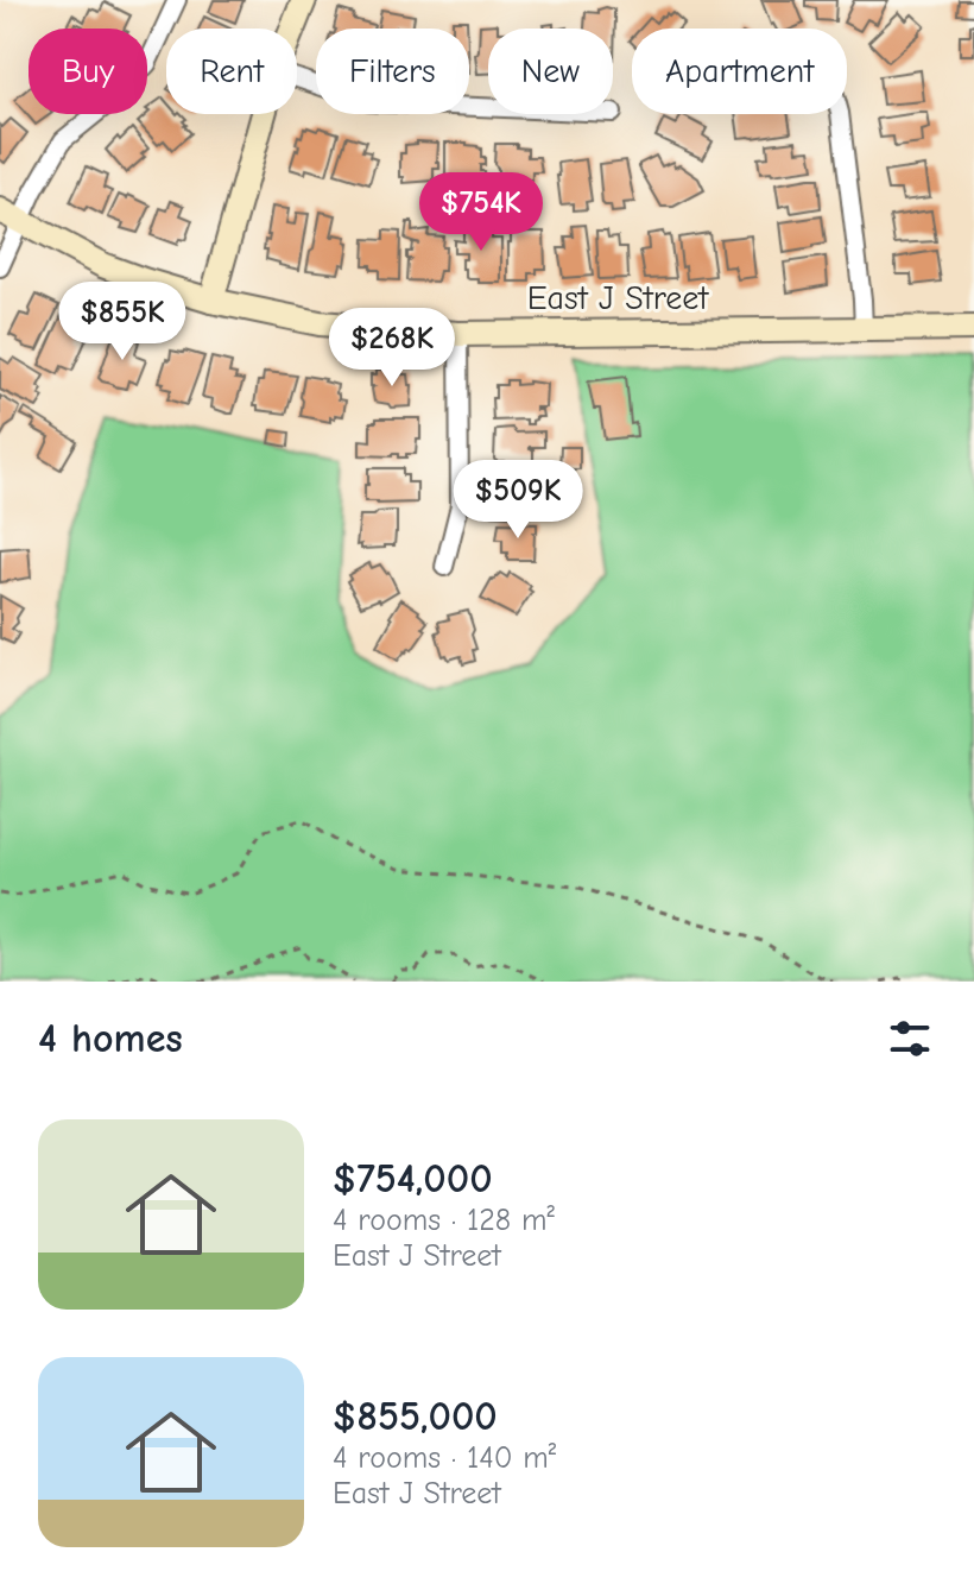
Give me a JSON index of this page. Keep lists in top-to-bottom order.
{
  "streets": {
    "street": ["East J Street"]
  },
  "page": {
    "chip": [
      "Buy",
      "Rent",
      "Filters",
      "New",
      "Apartment"
    ],
    "price": [
      "$754K",
      "$855K",
      "$268K",
      "$509K"
    ],
    "heading": "4 homes",
    "list": [
      {
        "name": "$754,000",
        "note": "4 rooms · 128 m² · East J Street"
      },
      {
        "name": "$855,000",
        "note": "4 rooms · 140 m² · East J Street"
      }
    ]
  }
}
